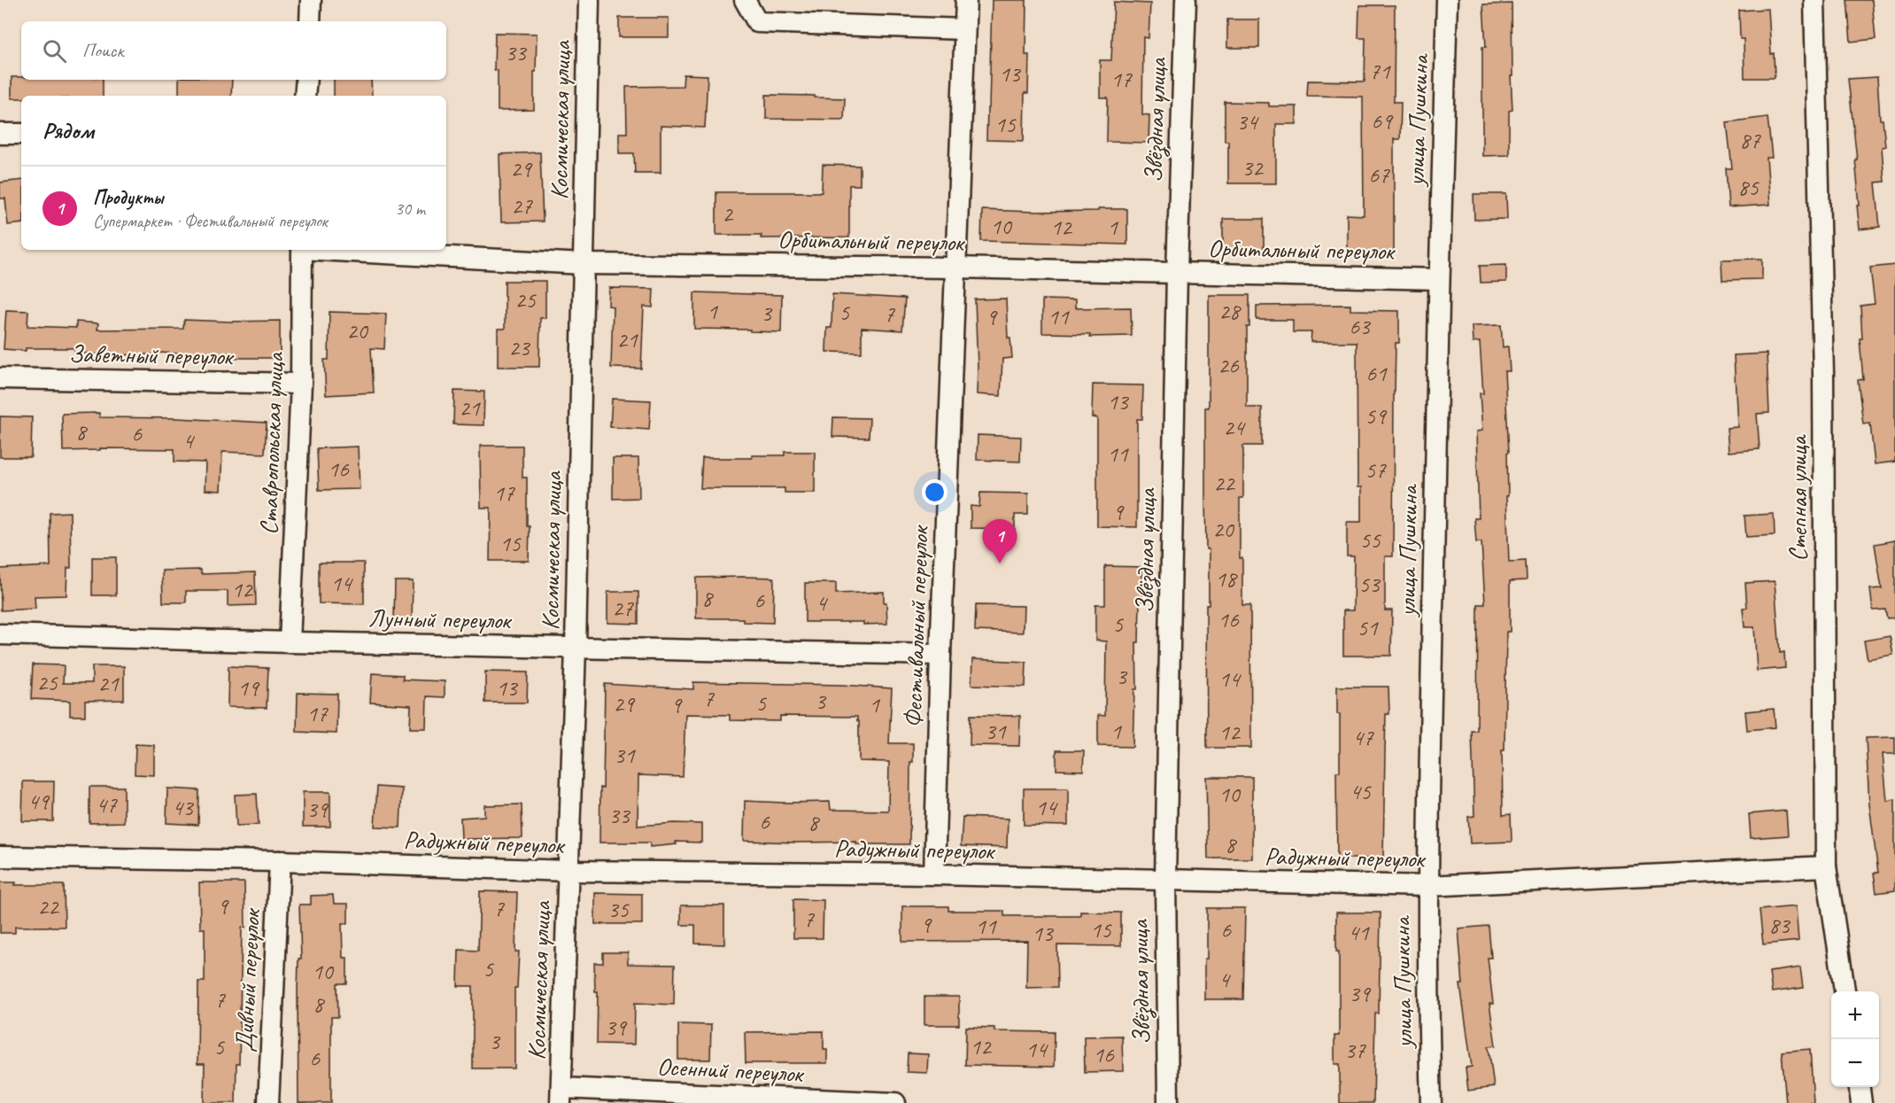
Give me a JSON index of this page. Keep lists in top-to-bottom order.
{
  "streets": {
    "street": [
      "Космическая улица",
      "Звёздная улица",
      "улица Пушкина",
      "Орбитальный переулок",
      "Заветный переулок",
      "Ставропольская улица",
      "Степная улица",
      "Лунный переулок",
      "Фестивальный переулок",
      "Радужный переулок",
      "Дивный переулок",
      "Осенний переулок"
    ]
  },
  "crossings": [
    ["Космическая улица", "Орбитальный переулок"],
    ["Космическая улица", "Лунный переулок"],
    ["Космическая улица", "Радужный переулок"],
    ["Космическая улица", "Осенний переулок"],
    ["Звёздная улица", "Орбитальный переулок"],
    ["Звёздная улица", "Радужный переулок"],
    ["улица Пушкина", "Орбитальный переулок"],
    ["улица Пушкина", "Радужный переулок"],
    ["Орбитальный переулок", "Фестивальный переулок"],
    ["Заветный переулок", "Ставропольская улица"],
    ["Ставропольская улица", "Лунный переулок"],
    ["Степная улица", "Радужный переулок"],
    ["Лунный переулок", "Фестивальный переулок"],
    ["Фестивальный переулок", "Радужный переулок"],
    ["Радужный переулок", "Дивный переулок"]
  ],
  "house_numbers": [
    "33",
    "71",
    "13",
    "17",
    "69",
    "34",
    "15",
    "87",
    "32",
    "29",
    "67",
    "85",
    "27",
    "2",
    "10",
    "12",
    "1",
    "25",
    "1",
    "28",
    "5",
    "3",
    "7",
    "9",
    "11",
    "63",
    "20",
    "21",
    "23",
    "26",
    "61",
    "13",
    "21",
    "59",
    "24",
    "8",
    "6",
    "4",
    "11",
    "16",
    "57",
    "22",
    "17",
    "9",
    "20",
    "55",
    "15",
    "18",
    "14",
    "53",
    "12",
    "8",
    "6",
    "4",
    "27",
    "16",
    "5",
    "51",
    "3",
    "14",
    "25",
    "21",
    "19",
    "13",
    "7",
    "3",
    "5",
    "29",
    "9",
    "1",
    "17",
    "31",
    "1",
    "12",
    "47",
    "31",
    "45",
    "10",
    "49",
    "47",
    "43",
    "14",
    "39",
    "33",
    "6",
    "8",
    "8",
    "9",
    "22",
    "7",
    "35",
    "7",
    "9",
    "83",
    "11",
    "15",
    "6",
    "41",
    "13",
    "5",
    "10",
    "4",
    "39",
    "7",
    "8",
    "39",
    "3",
    "5",
    "12",
    "14",
    "37",
    "16",
    "6"
  ],
  "page": {
    "search": "Поиск",
    "heading": "Рядом",
    "list": [
      {
        "mark": "1",
        "name": "Продукты",
        "note": "Супермаркет · Фестивальный переулок",
        "value": "30 m"
      }
    ],
    "pins": "1",
    "map_buttons": ["+", "−"]
  }
}
